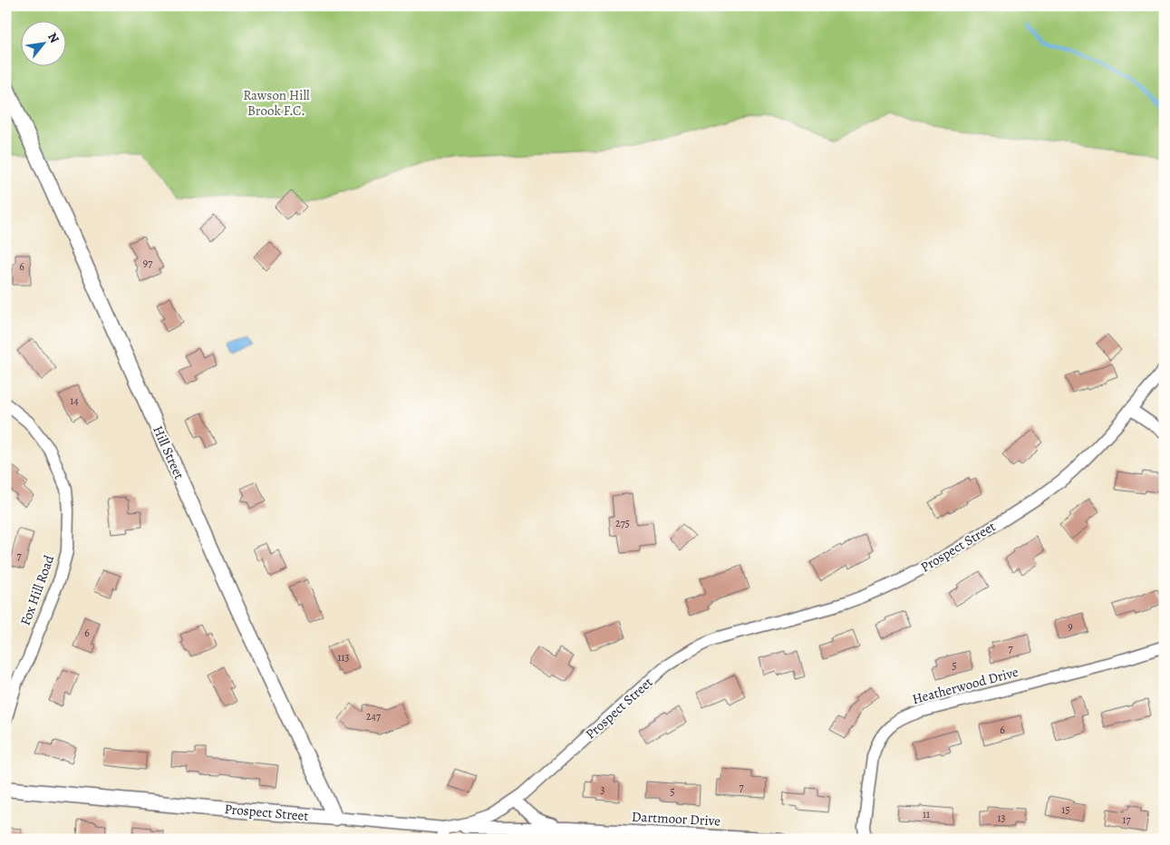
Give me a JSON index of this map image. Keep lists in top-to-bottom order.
{
  "streets": {
    "street": [
      "Hill Street",
      "Prospect Street",
      "Fox Hill Road",
      "Heatherwood Drive",
      "Dartmoor Drive"
    ]
  },
  "crossings": [
    ["Hill Street", "Prospect Street"],
    ["Prospect Street", "Dartmoor Drive"]
  ],
  "parks": ["Rawson Hill Brook F.C."],
  "house_numbers": [
    "97",
    "6",
    "14",
    "275",
    "7",
    "9",
    "6",
    "7",
    "113",
    "5",
    "247",
    "6",
    "7",
    "3",
    "5",
    "15",
    "11",
    "13",
    "17"
  ],
  "north": "top right"
}
